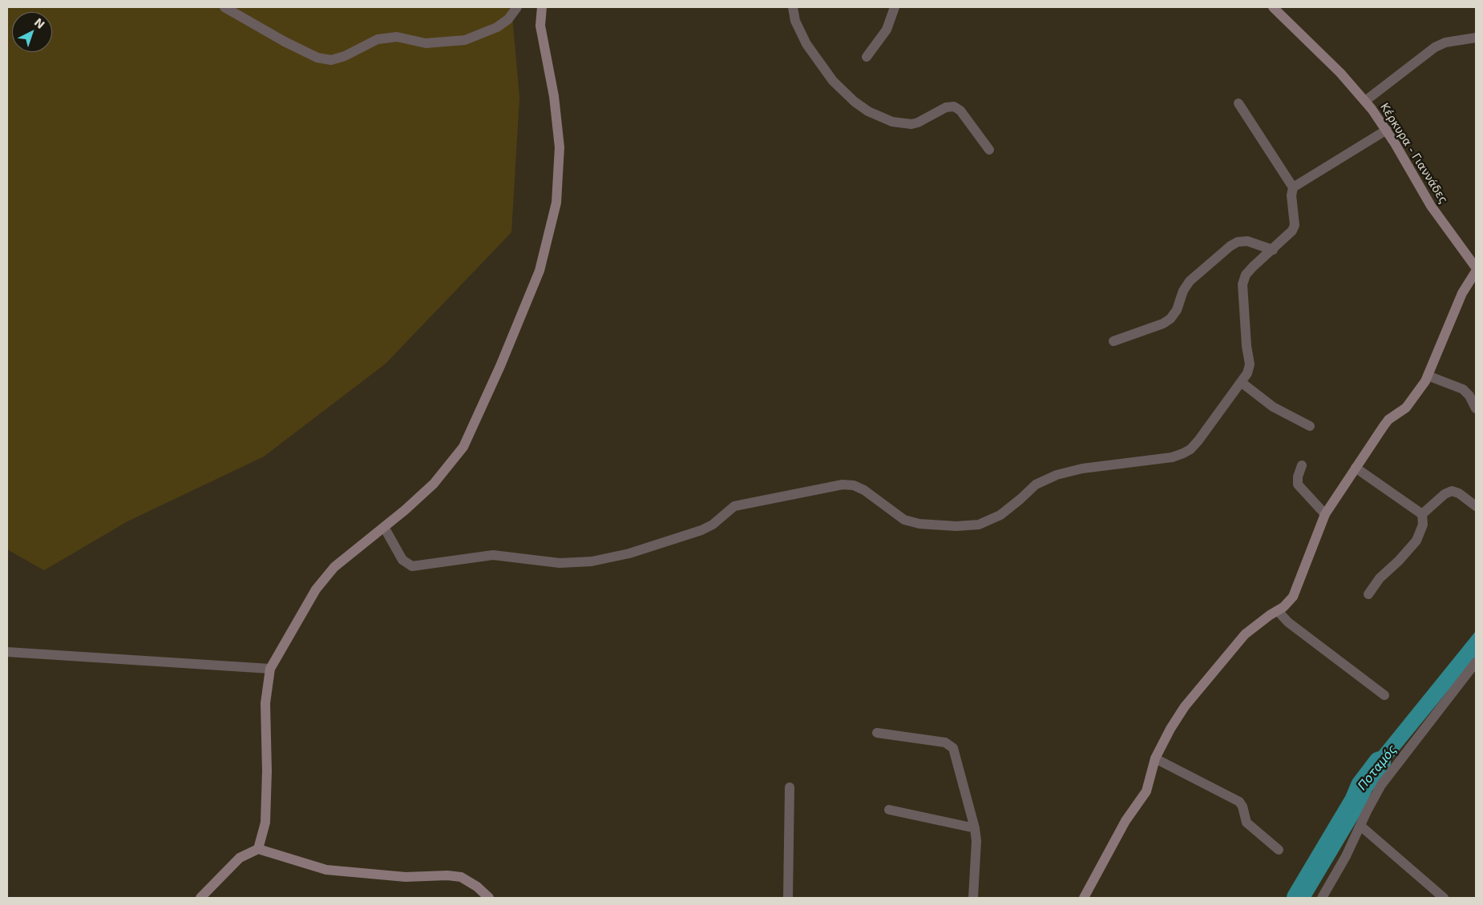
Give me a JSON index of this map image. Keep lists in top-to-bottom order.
{
  "streets": {
    "street": ["Κέρκυρα - Γιαννάδες"]
  },
  "water": ["Ποταμός"],
  "north": "top right"
}
